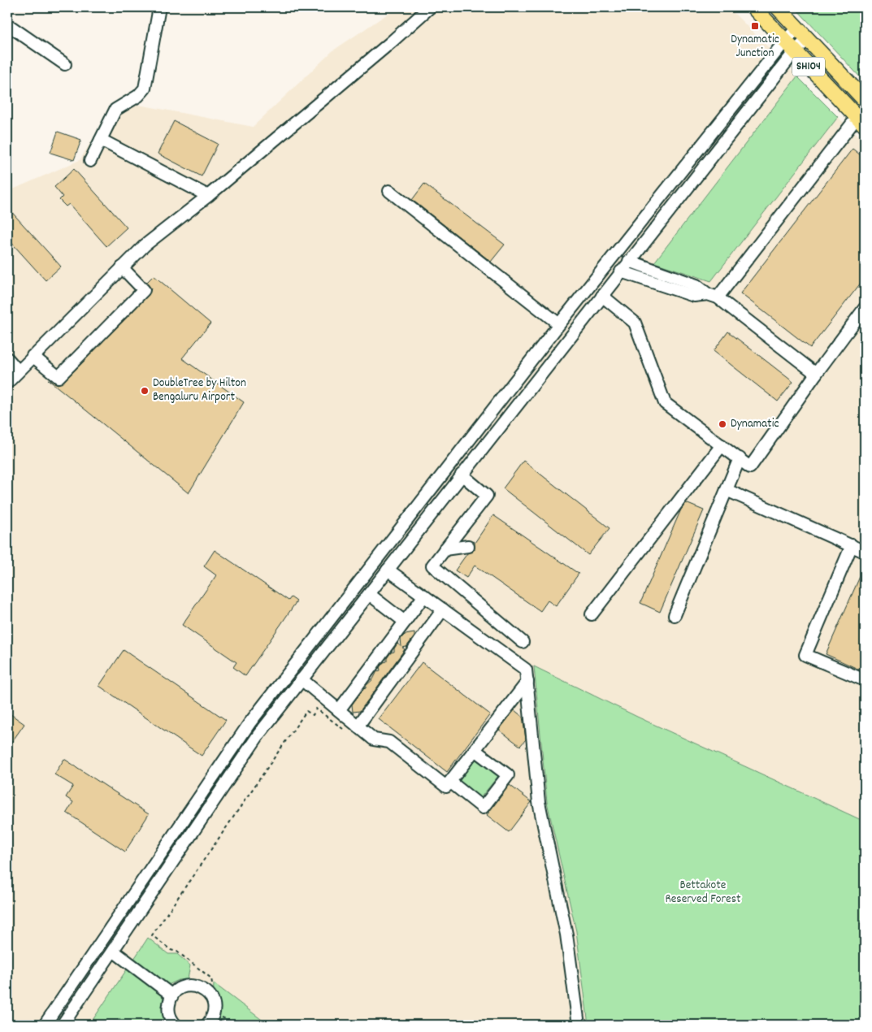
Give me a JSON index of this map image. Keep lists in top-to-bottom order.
{
  "streets": {
    "main road": ["SH104"]
  },
  "parks": ["Bettakote Reserved Forest"],
  "places": {
    "transit": ["Dynamatic Junction"],
    "other": ["DoubleTree by Hilton Bengaluru Airport", "Dynamatic"]
  }
}
